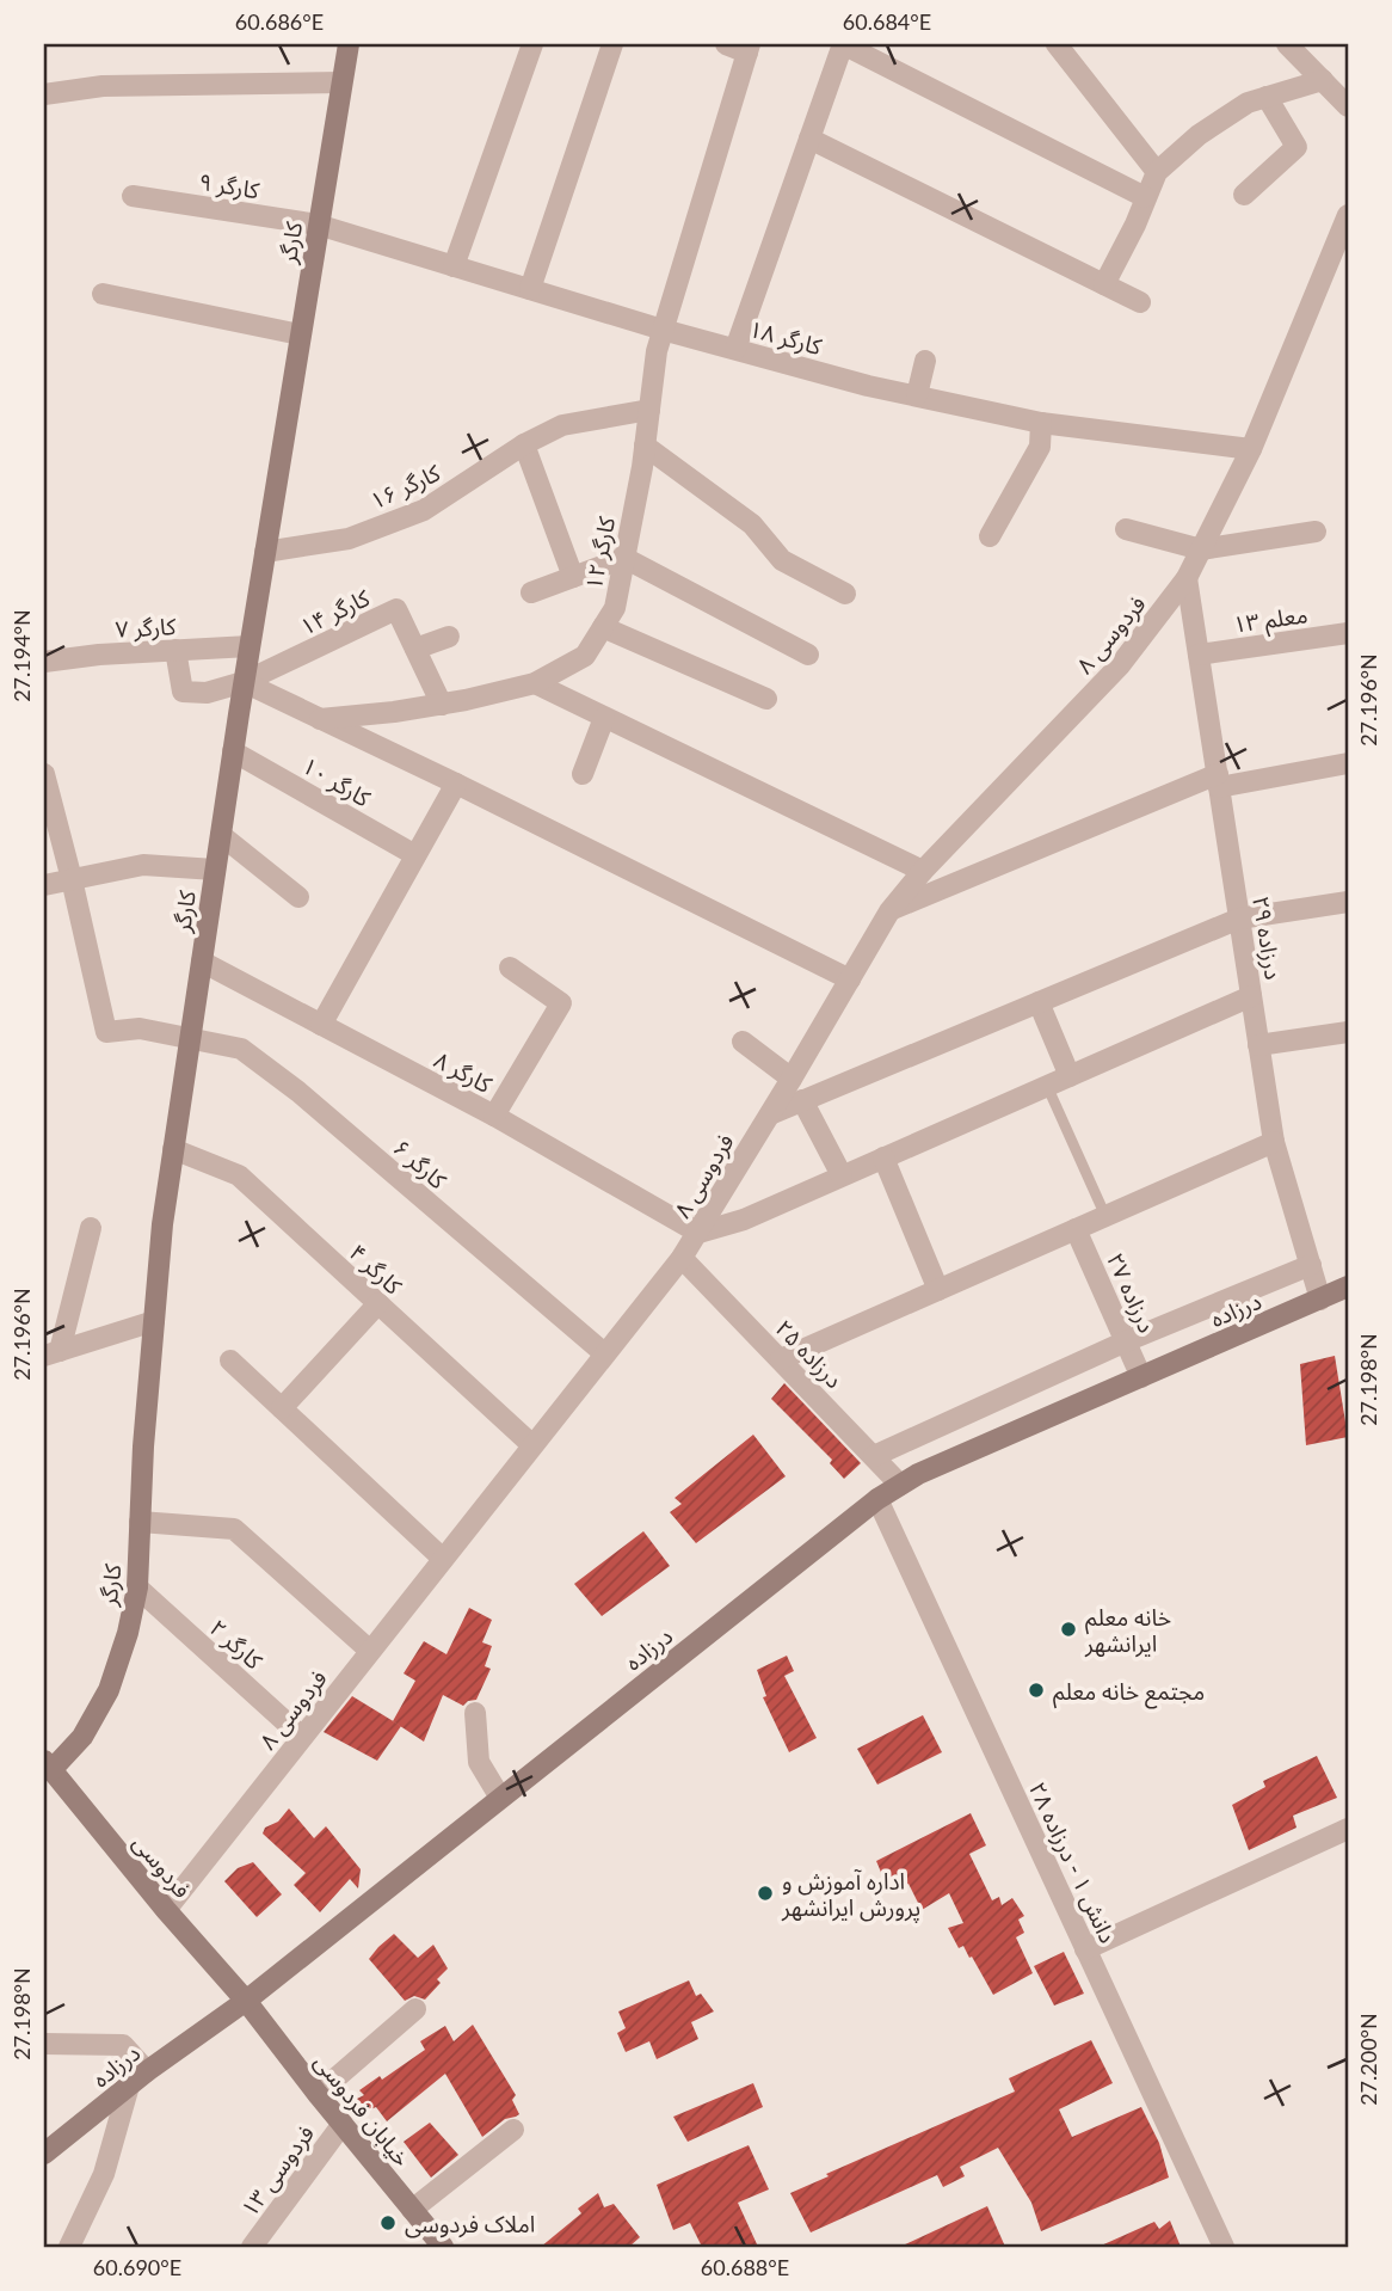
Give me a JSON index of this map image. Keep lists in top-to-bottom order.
{
  "streets": {
    "street": [
      "کارگر ۹",
      "کارگر",
      "کارگر ۱۸",
      "کارگر ۱۶",
      "کارگر ۱۲",
      "کارگر ۱۴",
      "معلم ۱۳",
      "کارگر ۷",
      "فردوسی ۸",
      "کارگر ۱۰",
      "درزاده ۲۹",
      "کارگر ۸",
      "کارگر ۶",
      "کارگر ۴",
      "درزاده ۲۷",
      "درزاده",
      "درزاده ۲۵",
      "کارگر ۲",
      "دانش ۱ - درزاده ۲۸",
      "فردوسی",
      "خیابان فردوسی",
      "فردوسی ۱۳"
    ]
  },
  "crossings": [
    ["کارگر ۹", "کارگر"],
    ["کارگر ۹", "کارگر ۱۸"],
    ["کارگر", "کارگر ۱۸"],
    ["کارگر", "کارگر ۱۶"],
    ["کارگر", "کارگر ۱۴"],
    ["کارگر", "کارگر ۷"],
    ["کارگر", "کارگر ۱۰"],
    ["کارگر", "کارگر ۸"],
    ["کارگر", "کارگر ۶"],
    ["کارگر", "کارگر ۴"],
    ["کارگر", "کارگر ۲"],
    ["کارگر", "فردوسی"],
    ["کارگر ۱۸", "کارگر ۱۲"],
    ["کارگر ۱۸", "فردوسی ۸"],
    ["کارگر ۱۶", "کارگر ۱۲"],
    ["کارگر ۱۲", "کارگر ۱۴"],
    ["معلم ۱۳", "درزاده ۲۹"],
    ["فردوسی ۸", "درزاده ۲۹"],
    ["فردوسی ۸", "کارگر ۸"],
    ["فردوسی ۸", "کارگر ۶"],
    ["فردوسی ۸", "کارگر ۴"],
    ["فردوسی ۸", "درزاده ۲۵"],
    ["فردوسی ۸", "کارگر ۲"],
    ["فردوسی ۸", "فردوسی"],
    ["درزاده ۲۹", "درزاده"],
    ["درزاده ۲۷", "درزاده"],
    ["درزاده", "درزاده ۲۵"],
    ["درزاده", "دانش ۱ - درزاده ۲۸"],
    ["درزاده", "فردوسی"],
    ["درزاده", "خیابان فردوسی"],
    ["فردوسی", "خیابان فردوسی"],
    ["خیابان فردوسی", "فردوسی ۱۳"]
  ],
  "places": [
    "خانه معلم ایرانشهر",
    "مجتمع خانه معلم",
    "اداره آموزش و پرورش ایرانشهر",
    "املاک فردوسی"
  ],
  "coordinates": [
    "60.686°E",
    "60.684°E",
    "27.194°N",
    "27.196°N",
    "27.198°N",
    "27.200°N",
    "60.690°E",
    "60.688°E"
  ]
}
